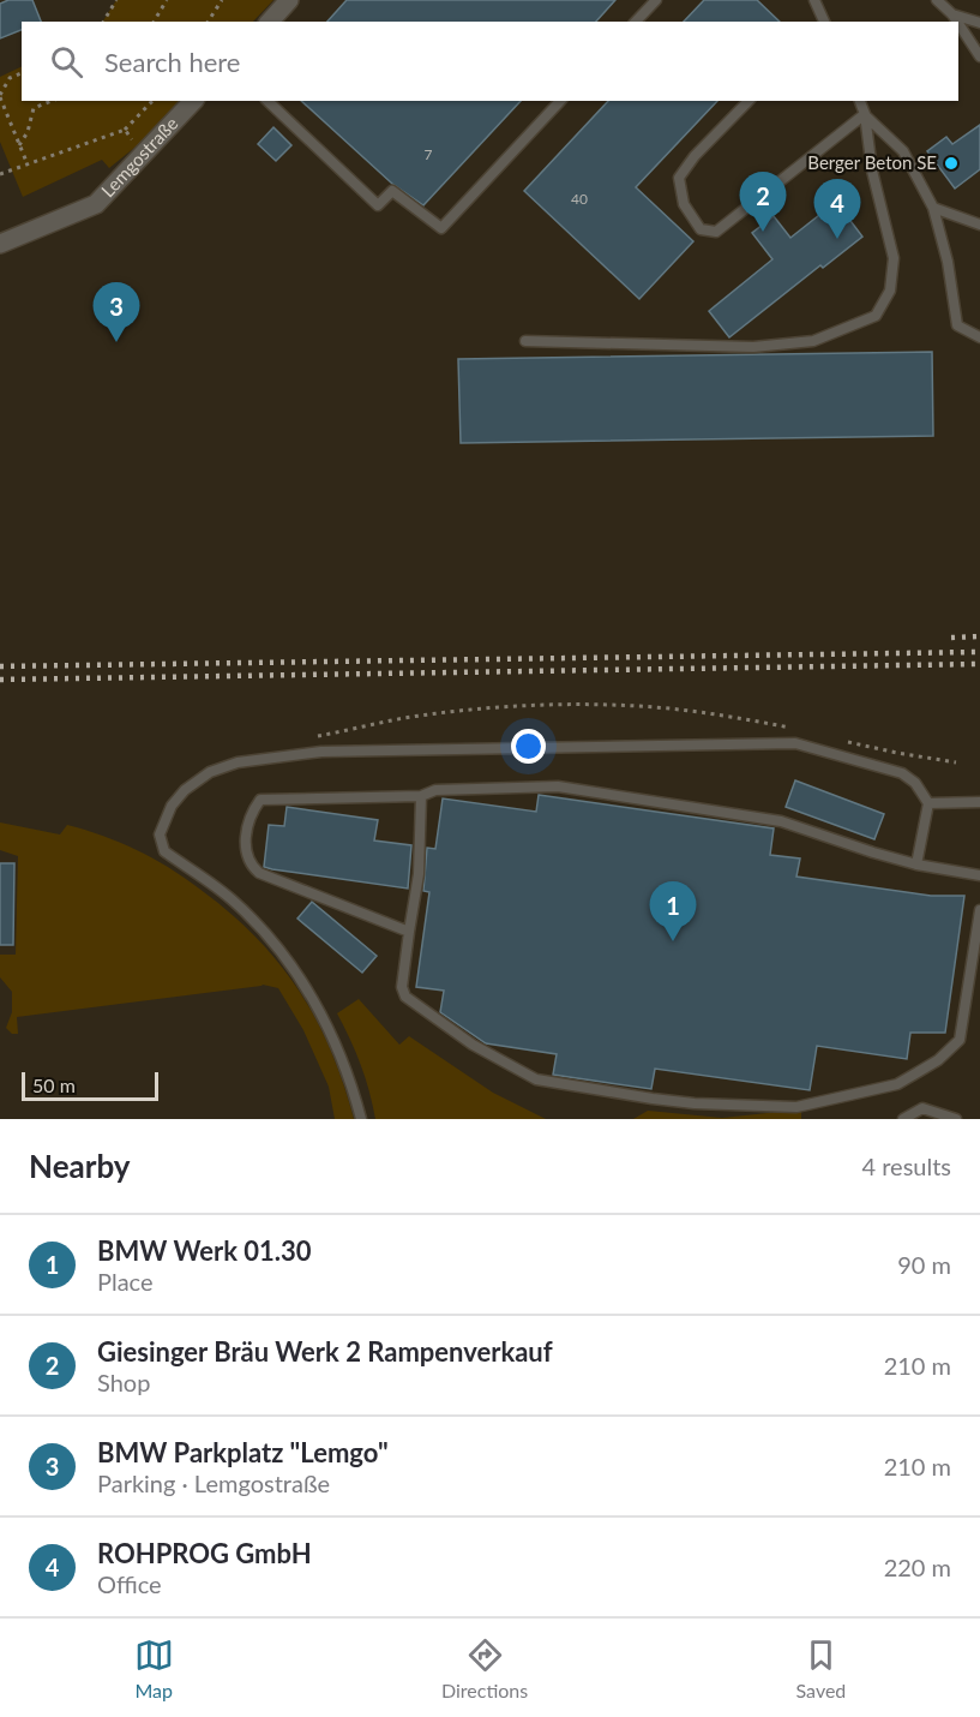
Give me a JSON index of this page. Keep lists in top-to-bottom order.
{
  "streets": {
    "street": ["Lemgostraße"]
  },
  "places": ["Berger Beton SE"],
  "house_numbers": ["7", "40"],
  "scale_bar": "50 m",
  "page": {
    "search": "Search here",
    "pins": [
      "2",
      "4",
      "3",
      "1"
    ],
    "scale": "50 m",
    "heading": ["Nearby", "4 results"],
    "list": [
      {
        "mark": "1",
        "name": "BMW Werk 01.30",
        "note": "Place",
        "value": "90 m"
      },
      {
        "mark": "2",
        "name": "Giesinger Bräu Werk 2 Rampenverkauf",
        "note": "Shop",
        "value": "210 m"
      },
      {
        "mark": "3",
        "name": "BMW Parkplatz \"Lemgo\"",
        "note": "Parking · Lemgostraße",
        "value": "210 m"
      },
      {
        "mark": "4",
        "name": "ROHPROG GmbH",
        "note": "Office",
        "value": "220 m"
      }
    ],
    "nav": ["Map", "Directions", "Saved"]
  }
}
